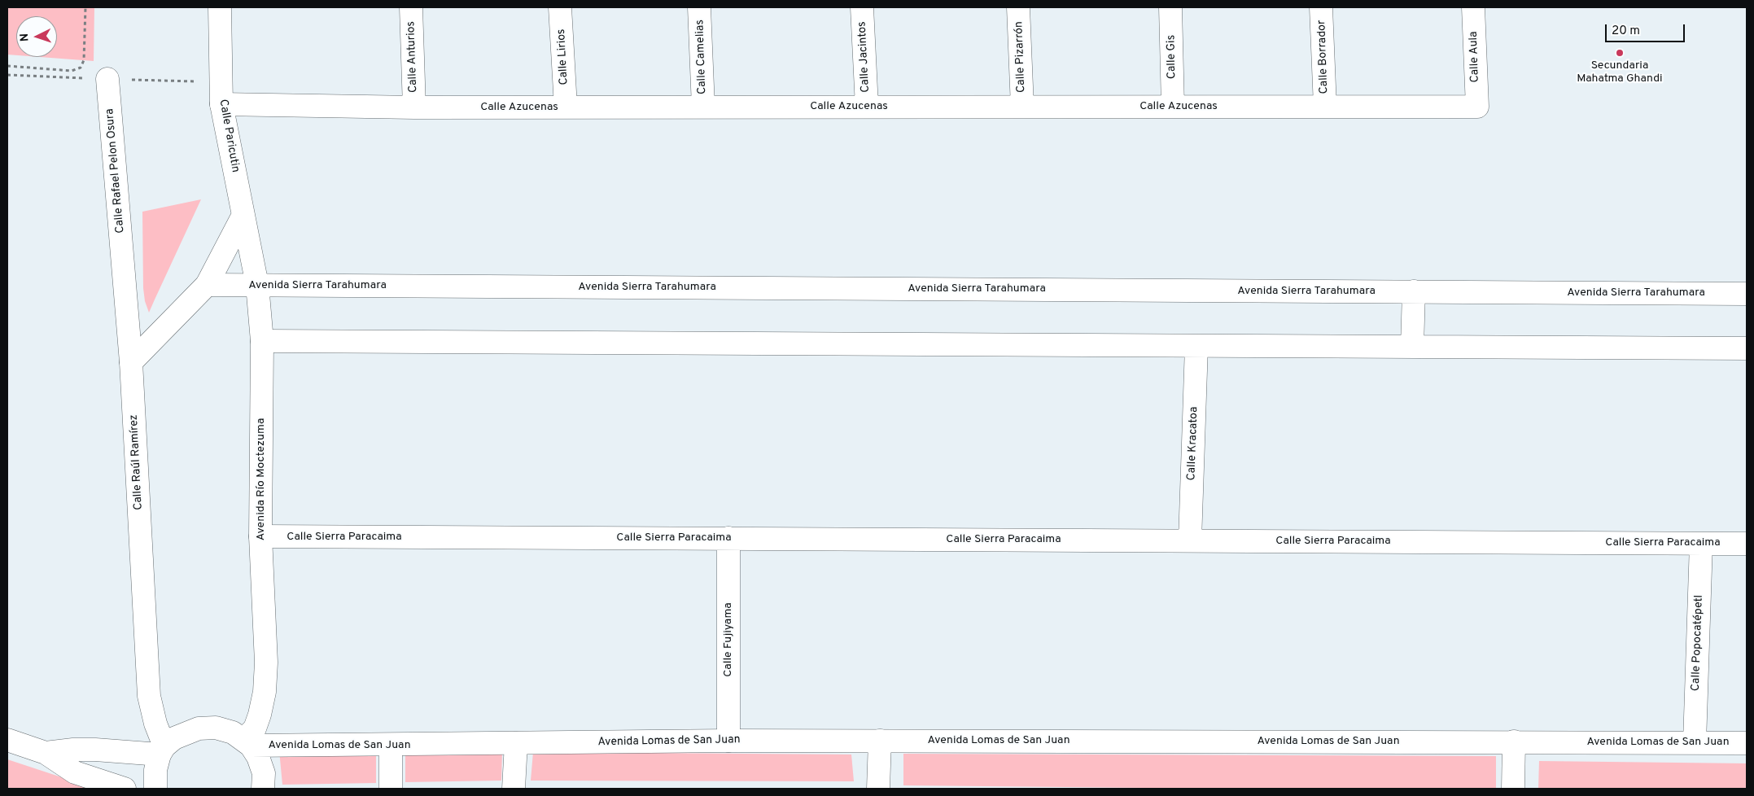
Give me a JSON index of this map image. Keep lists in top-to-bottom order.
{
  "streets": {
    "street": [
      "Calle Anturios",
      "Calle Lirios",
      "Calle Camelias",
      "Calle Jacintos",
      "Calle Pizarrón",
      "Calle Gis",
      "Calle Borrador",
      "Calle Aula",
      "Calle Azucenas",
      "Calle Paricutin",
      "Calle Rafael Pelon Osura",
      "Avenida Sierra Tarahumara",
      "Calle Kracatoa",
      "Calle Raúl Ramírez",
      "Avenida Río Moctezuma",
      "Calle Sierra Paracaima",
      "Calle Fujiyama",
      "Calle Popocatépetl",
      "Avenida Lomas de San Juan"
    ]
  },
  "crossings": [
    ["Calle Anturios", "Calle Azucenas"],
    ["Calle Lirios", "Calle Azucenas"],
    ["Calle Camelias", "Calle Azucenas"],
    ["Calle Jacintos", "Calle Azucenas"],
    ["Calle Pizarrón", "Calle Azucenas"],
    ["Calle Gis", "Calle Azucenas"],
    ["Calle Borrador", "Calle Azucenas"],
    ["Calle Aula", "Calle Azucenas"],
    ["Calle Azucenas", "Calle Paricutin"],
    ["Calle Paricutin", "Avenida Río Moctezuma"],
    ["Calle Rafael Pelon Osura", "Calle Raúl Ramírez"],
    ["Avenida Sierra Tarahumara", "Avenida Río Moctezuma"],
    ["Calle Kracatoa", "Calle Sierra Paracaima"],
    ["Avenida Río Moctezuma", "Calle Sierra Paracaima"],
    ["Avenida Río Moctezuma", "Avenida Lomas de San Juan"],
    ["Calle Sierra Paracaima", "Calle Fujiyama"],
    ["Calle Sierra Paracaima", "Calle Popocatépetl"],
    ["Calle Fujiyama", "Avenida Lomas de San Juan"],
    ["Calle Popocatépetl", "Avenida Lomas de San Juan"]
  ],
  "places": ["Secundaria Mahatma Ghandi"],
  "scale_bar": "20 m",
  "north": "left"
}
